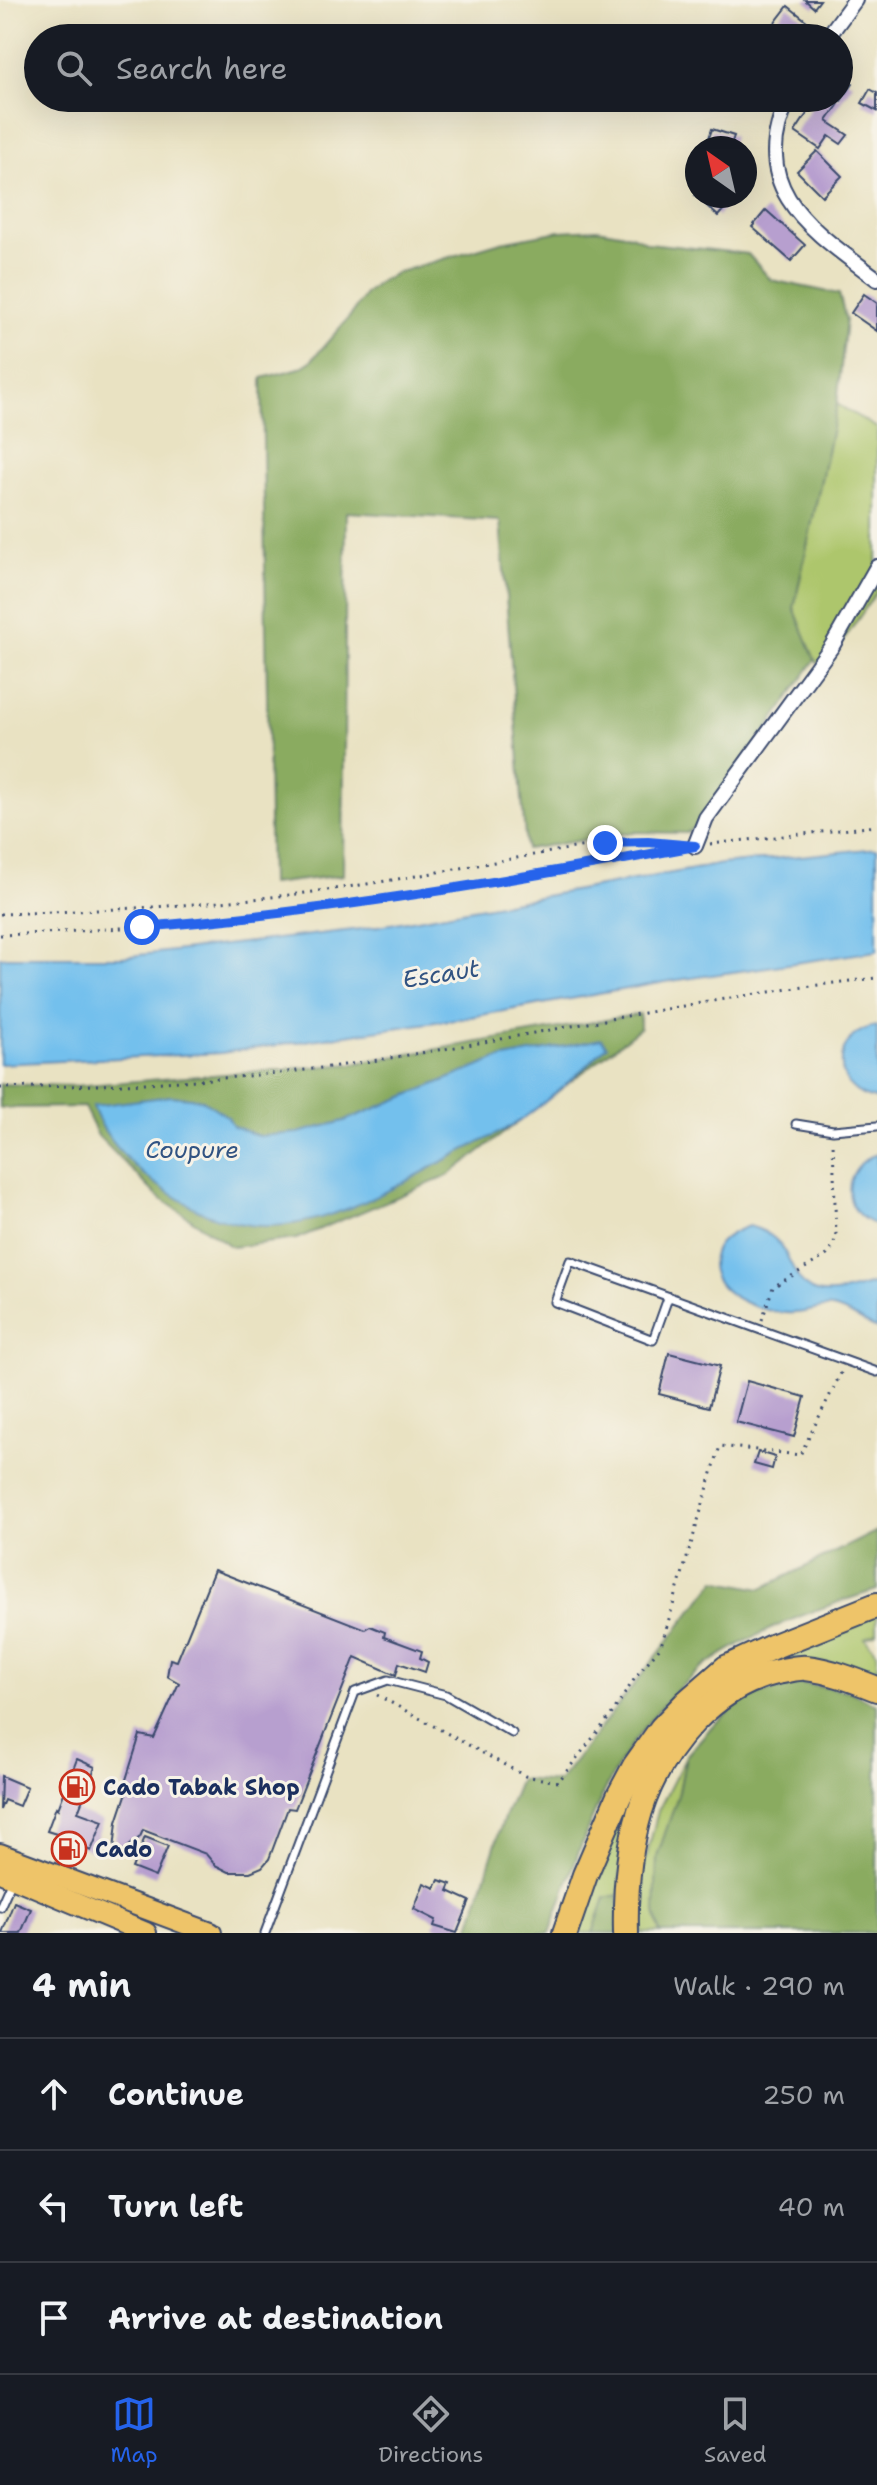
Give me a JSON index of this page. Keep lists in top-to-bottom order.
{
  "water": ["Escaut", "Coupure"],
  "places": {
    "fuel station": ["Cado Tabak Shop", "Cado"]
  },
  "north": "top left",
  "page": {
    "search": "Search here",
    "heading": ["4 min", "Walk · 290 m"],
    "list": [
      ["Continue", "250 m"],
      ["Turn left", "40 m"],
      "Arrive at destination"
    ],
    "nav": ["Map", "Directions", "Saved"]
  }
}
